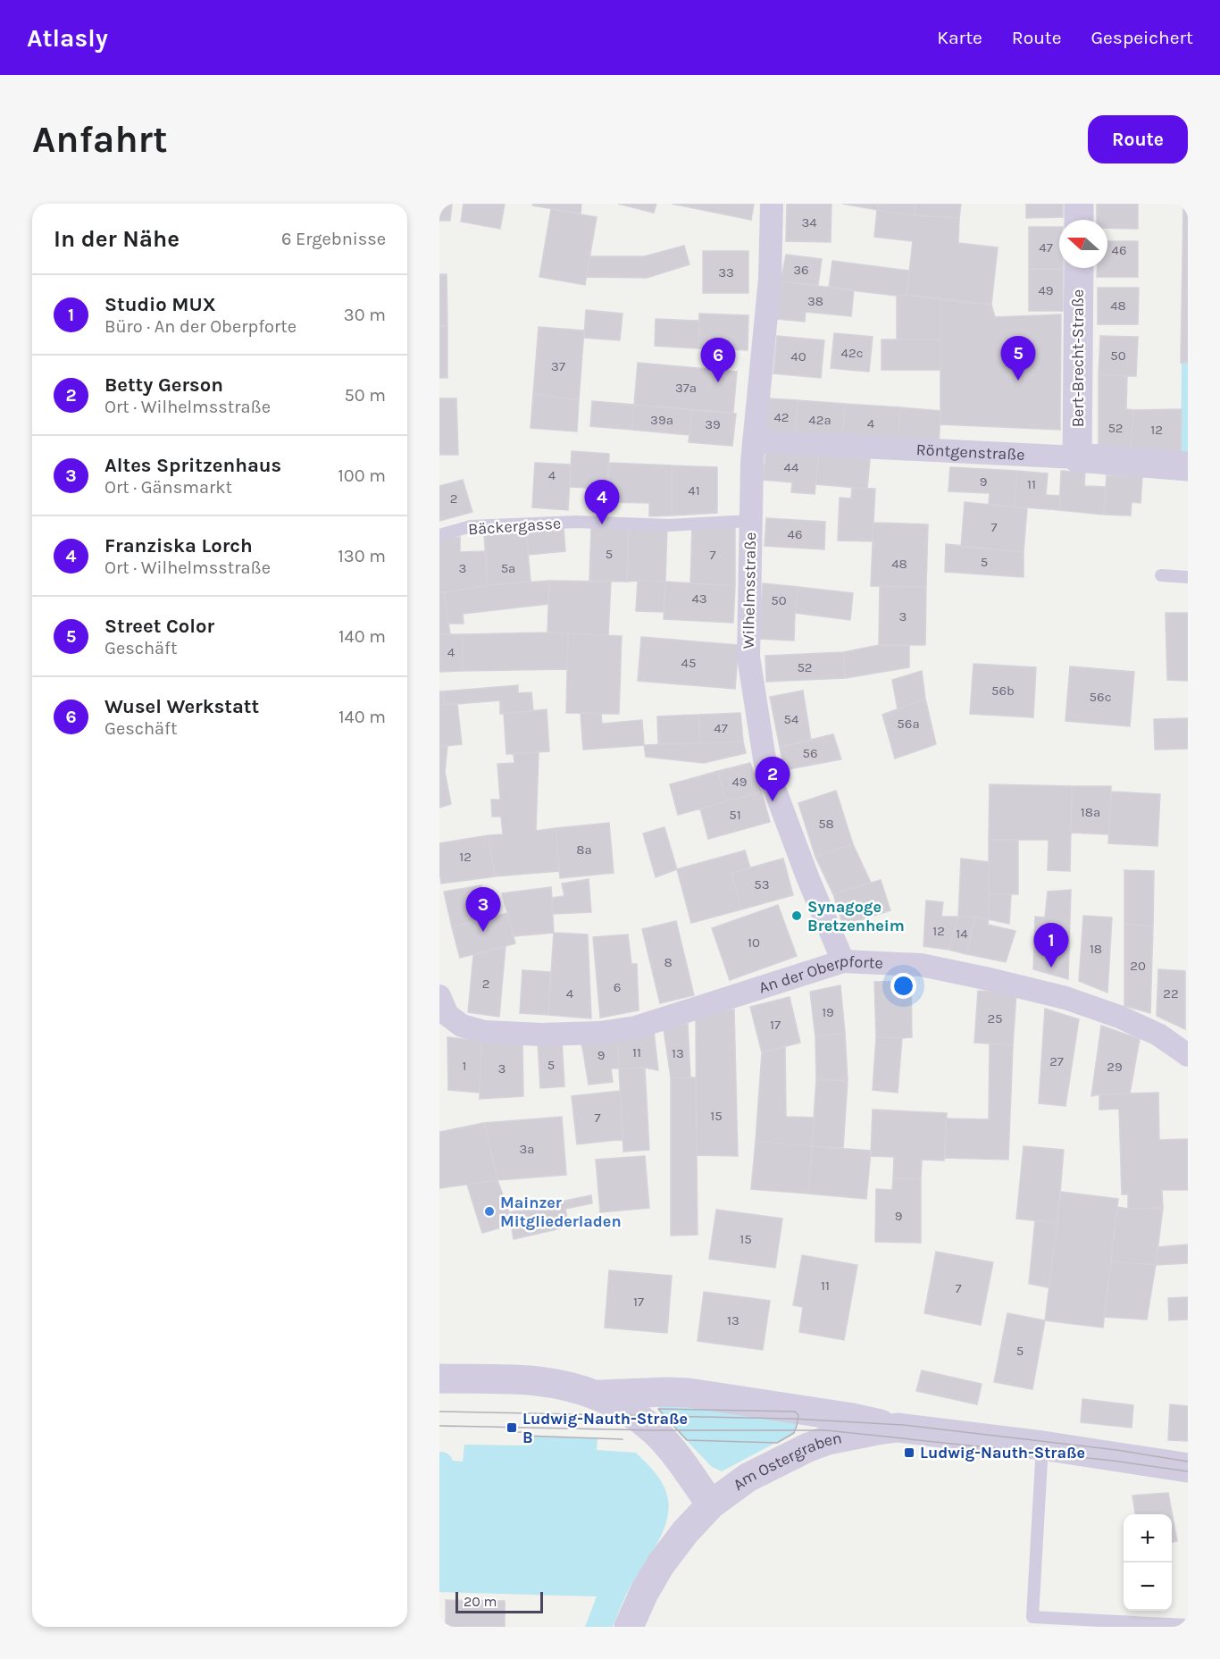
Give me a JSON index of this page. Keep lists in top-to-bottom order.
{
  "streets": {
    "street": [
      "Bert-Brecht-Straße",
      "Röntgenstraße",
      "Wilhelmsstraße",
      "An der Oberpforte",
      "Am Ostergraben"
    ],
    "lane": ["Bäckergasse"]
  },
  "crossings": [
    ["Bert-Brecht-Straße", "Röntgenstraße"],
    ["Röntgenstraße", "Wilhelmsstraße"],
    ["Bäckergasse", "Wilhelmsstraße"],
    ["Wilhelmsstraße", "An der Oberpforte"]
  ],
  "places": {
    "other": ["Synagoge Bretzenheim", "Mainzer Mitgliederladen"],
    "transit": ["Ludwig-Nauth-Straße B", "Ludwig-Nauth-Straße"]
  },
  "house_numbers": [
    "34",
    "47",
    "46",
    "36",
    "33",
    "49",
    "38",
    "48",
    "42c",
    "50",
    "40",
    "37",
    "37a",
    "42",
    "39a",
    "42a",
    "4",
    "39",
    "52",
    "12",
    "44",
    "4",
    "9",
    "11",
    "41",
    "2",
    "7",
    "46",
    "5",
    "7",
    "5",
    "48",
    "3",
    "5a",
    "43",
    "50",
    "3",
    "4",
    "45",
    "52",
    "56b",
    "56c",
    "54",
    "56a",
    "47",
    "56",
    "49",
    "18a",
    "51",
    "58",
    "8a",
    "12",
    "53",
    "12",
    "14",
    "10",
    "18",
    "8",
    "20",
    "2",
    "6",
    "4",
    "22",
    "19",
    "25",
    "17",
    "11",
    "13",
    "9",
    "27",
    "5",
    "1",
    "29",
    "3",
    "15",
    "7",
    "3a",
    "9",
    "15",
    "11",
    "7",
    "17",
    "13",
    "5"
  ],
  "scale_bar": "20 m",
  "north": "left",
  "page": {
    "header": "Atlasly",
    "nav": ["Karte", "Route", "Gespeichert"],
    "buttons": "Route",
    "title": "Anfahrt",
    "heading": ["In der Nähe", "6 Ergebnisse"],
    "list": [
      {
        "mark": "1",
        "name": "Studio MUX",
        "note": "Büro · An der Oberpforte",
        "value": "30 m"
      },
      {
        "mark": "2",
        "name": "Betty Gerson",
        "note": "Ort · Wilhelmsstraße",
        "value": "50 m"
      },
      {
        "mark": "3",
        "name": "Altes Spritzenhaus",
        "note": "Ort · Gänsmarkt",
        "value": "100 m"
      },
      {
        "mark": "4",
        "name": "Franziska Lorch",
        "note": "Ort · Wilhelmsstraße",
        "value": "130 m"
      },
      {
        "mark": "5",
        "name": "Street Color",
        "note": "Geschäft",
        "value": "140 m"
      },
      {
        "mark": "6",
        "name": "Wusel Werkstatt",
        "note": "Geschäft",
        "value": "140 m"
      }
    ],
    "pins": [
      "5",
      "6",
      "4",
      "2",
      "3",
      "1"
    ],
    "map_buttons": ["+", "−"],
    "scale": "20 m"
  }
}
